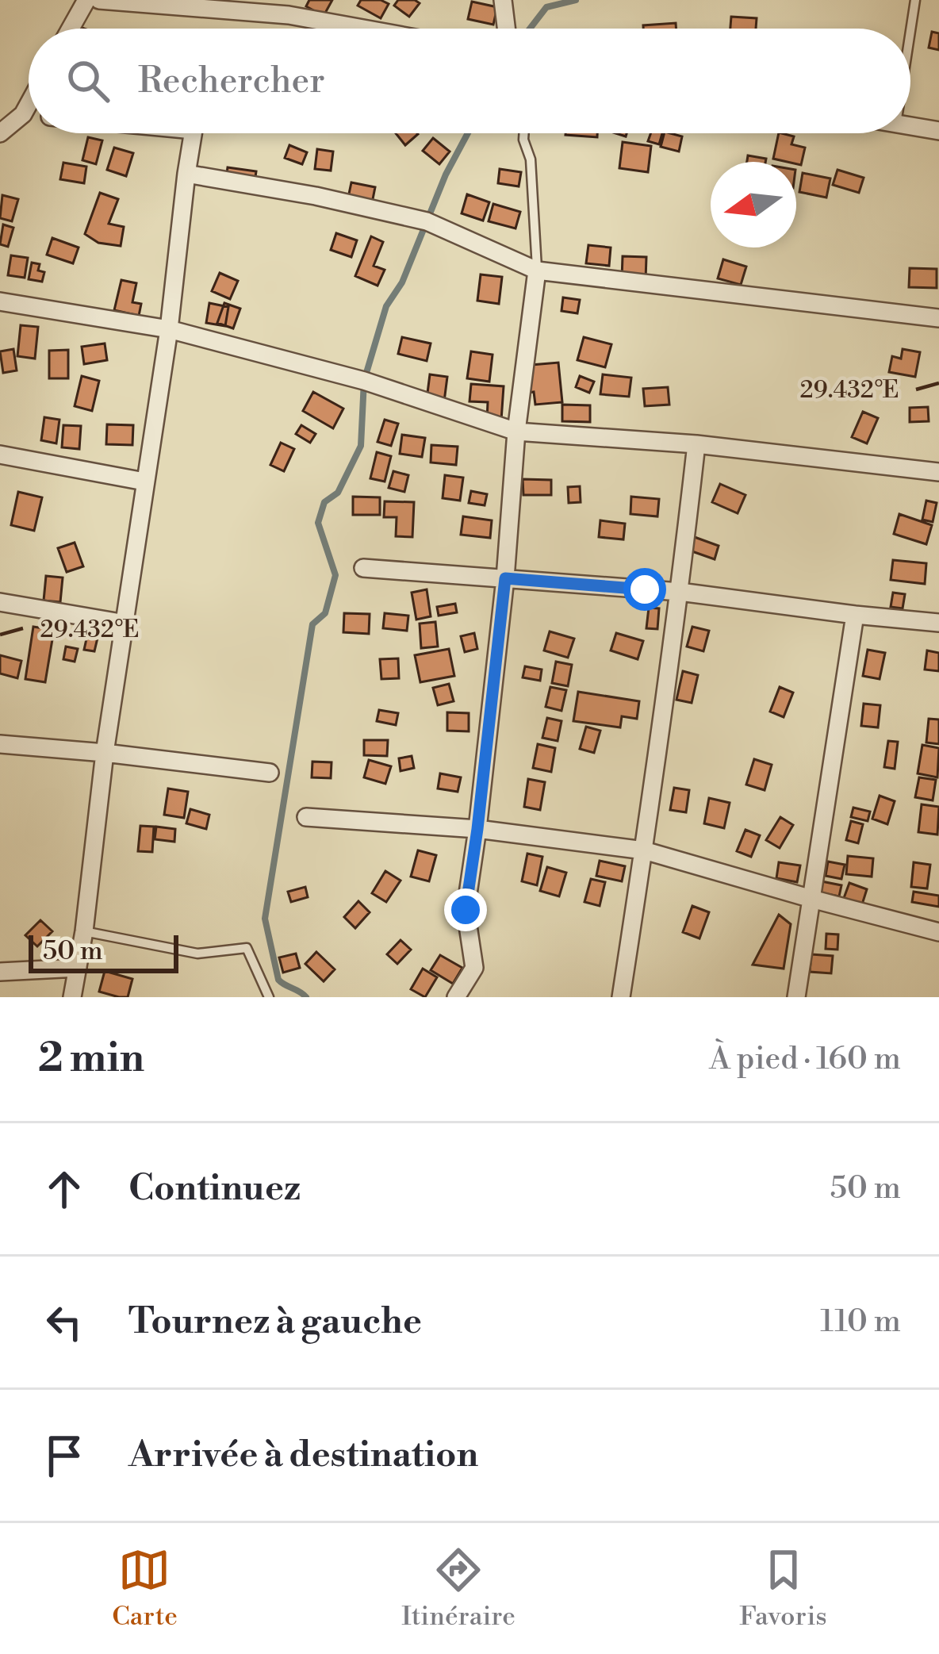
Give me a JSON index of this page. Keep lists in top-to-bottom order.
{
  "scale_bar": "50 m",
  "north": "left",
  "page": {
    "search": "Rechercher",
    "scale": "50 m",
    "heading": ["2 min", "À pied · 160 m"],
    "list": [
      ["Continuez", "50 m"],
      ["Tournez à gauche", "110 m"],
      "Arrivée à destination"
    ],
    "nav": ["Carte", "Itinéraire", "Favoris"]
  },
  "coordinates": ["29.432°E"]
}
